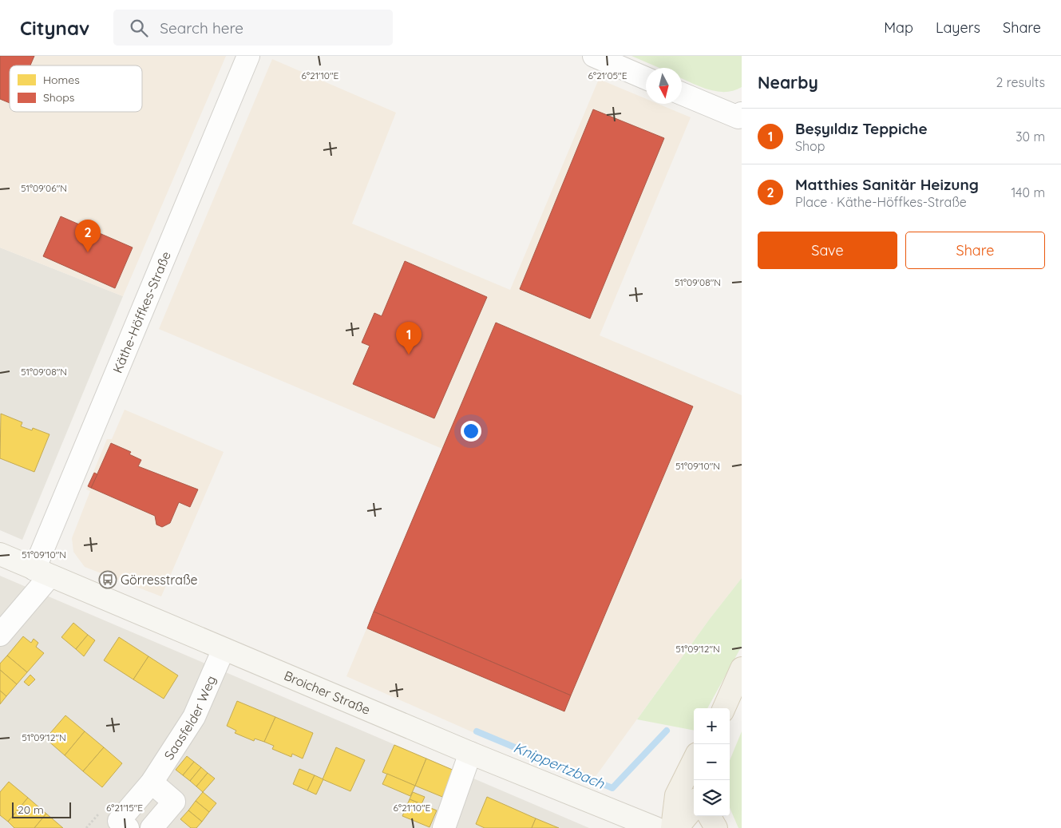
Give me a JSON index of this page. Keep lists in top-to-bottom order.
{
  "streets": {
    "street": ["Käthe-Höffkes-Straße", "Broicher Straße", "Saasfelder Weg"]
  },
  "crossings": [
    ["Käthe-Höffkes-Straße", "Broicher Straße"],
    ["Broicher Straße", "Saasfelder Weg"]
  ],
  "water": ["Knippertzbach"],
  "places": {
    "bus stop": ["Görresstraße"]
  },
  "legend": ["Homes", "Shops"],
  "scale_bar": "20 m",
  "north": "bottom",
  "page": {
    "header": "Citynav",
    "search": "Search here",
    "nav": ["Map", "Layers", "Share"],
    "heading": ["Nearby", "2 results"],
    "list": [
      {
        "mark": "1",
        "name": "Beşyıldız Teppiche",
        "note": "Shop",
        "value": "30 m"
      },
      {
        "mark": "2",
        "name": "Matthies Sanitär Heizung",
        "note": "Place · Käthe-Höffkes-Straße",
        "value": "140 m"
      }
    ],
    "pins": ["2", "1"],
    "buttons": ["Save", "Share"],
    "map_buttons": ["+", "−"],
    "scale": "20 m"
  },
  "coordinates": [
    "6°21'10\"E",
    "6°21'05\"E",
    "51°09'06\"N",
    "51°09'08\"N",
    "51°09'10\"N",
    "51°09'12\"N",
    "6°21'15\"E"
  ]
}
